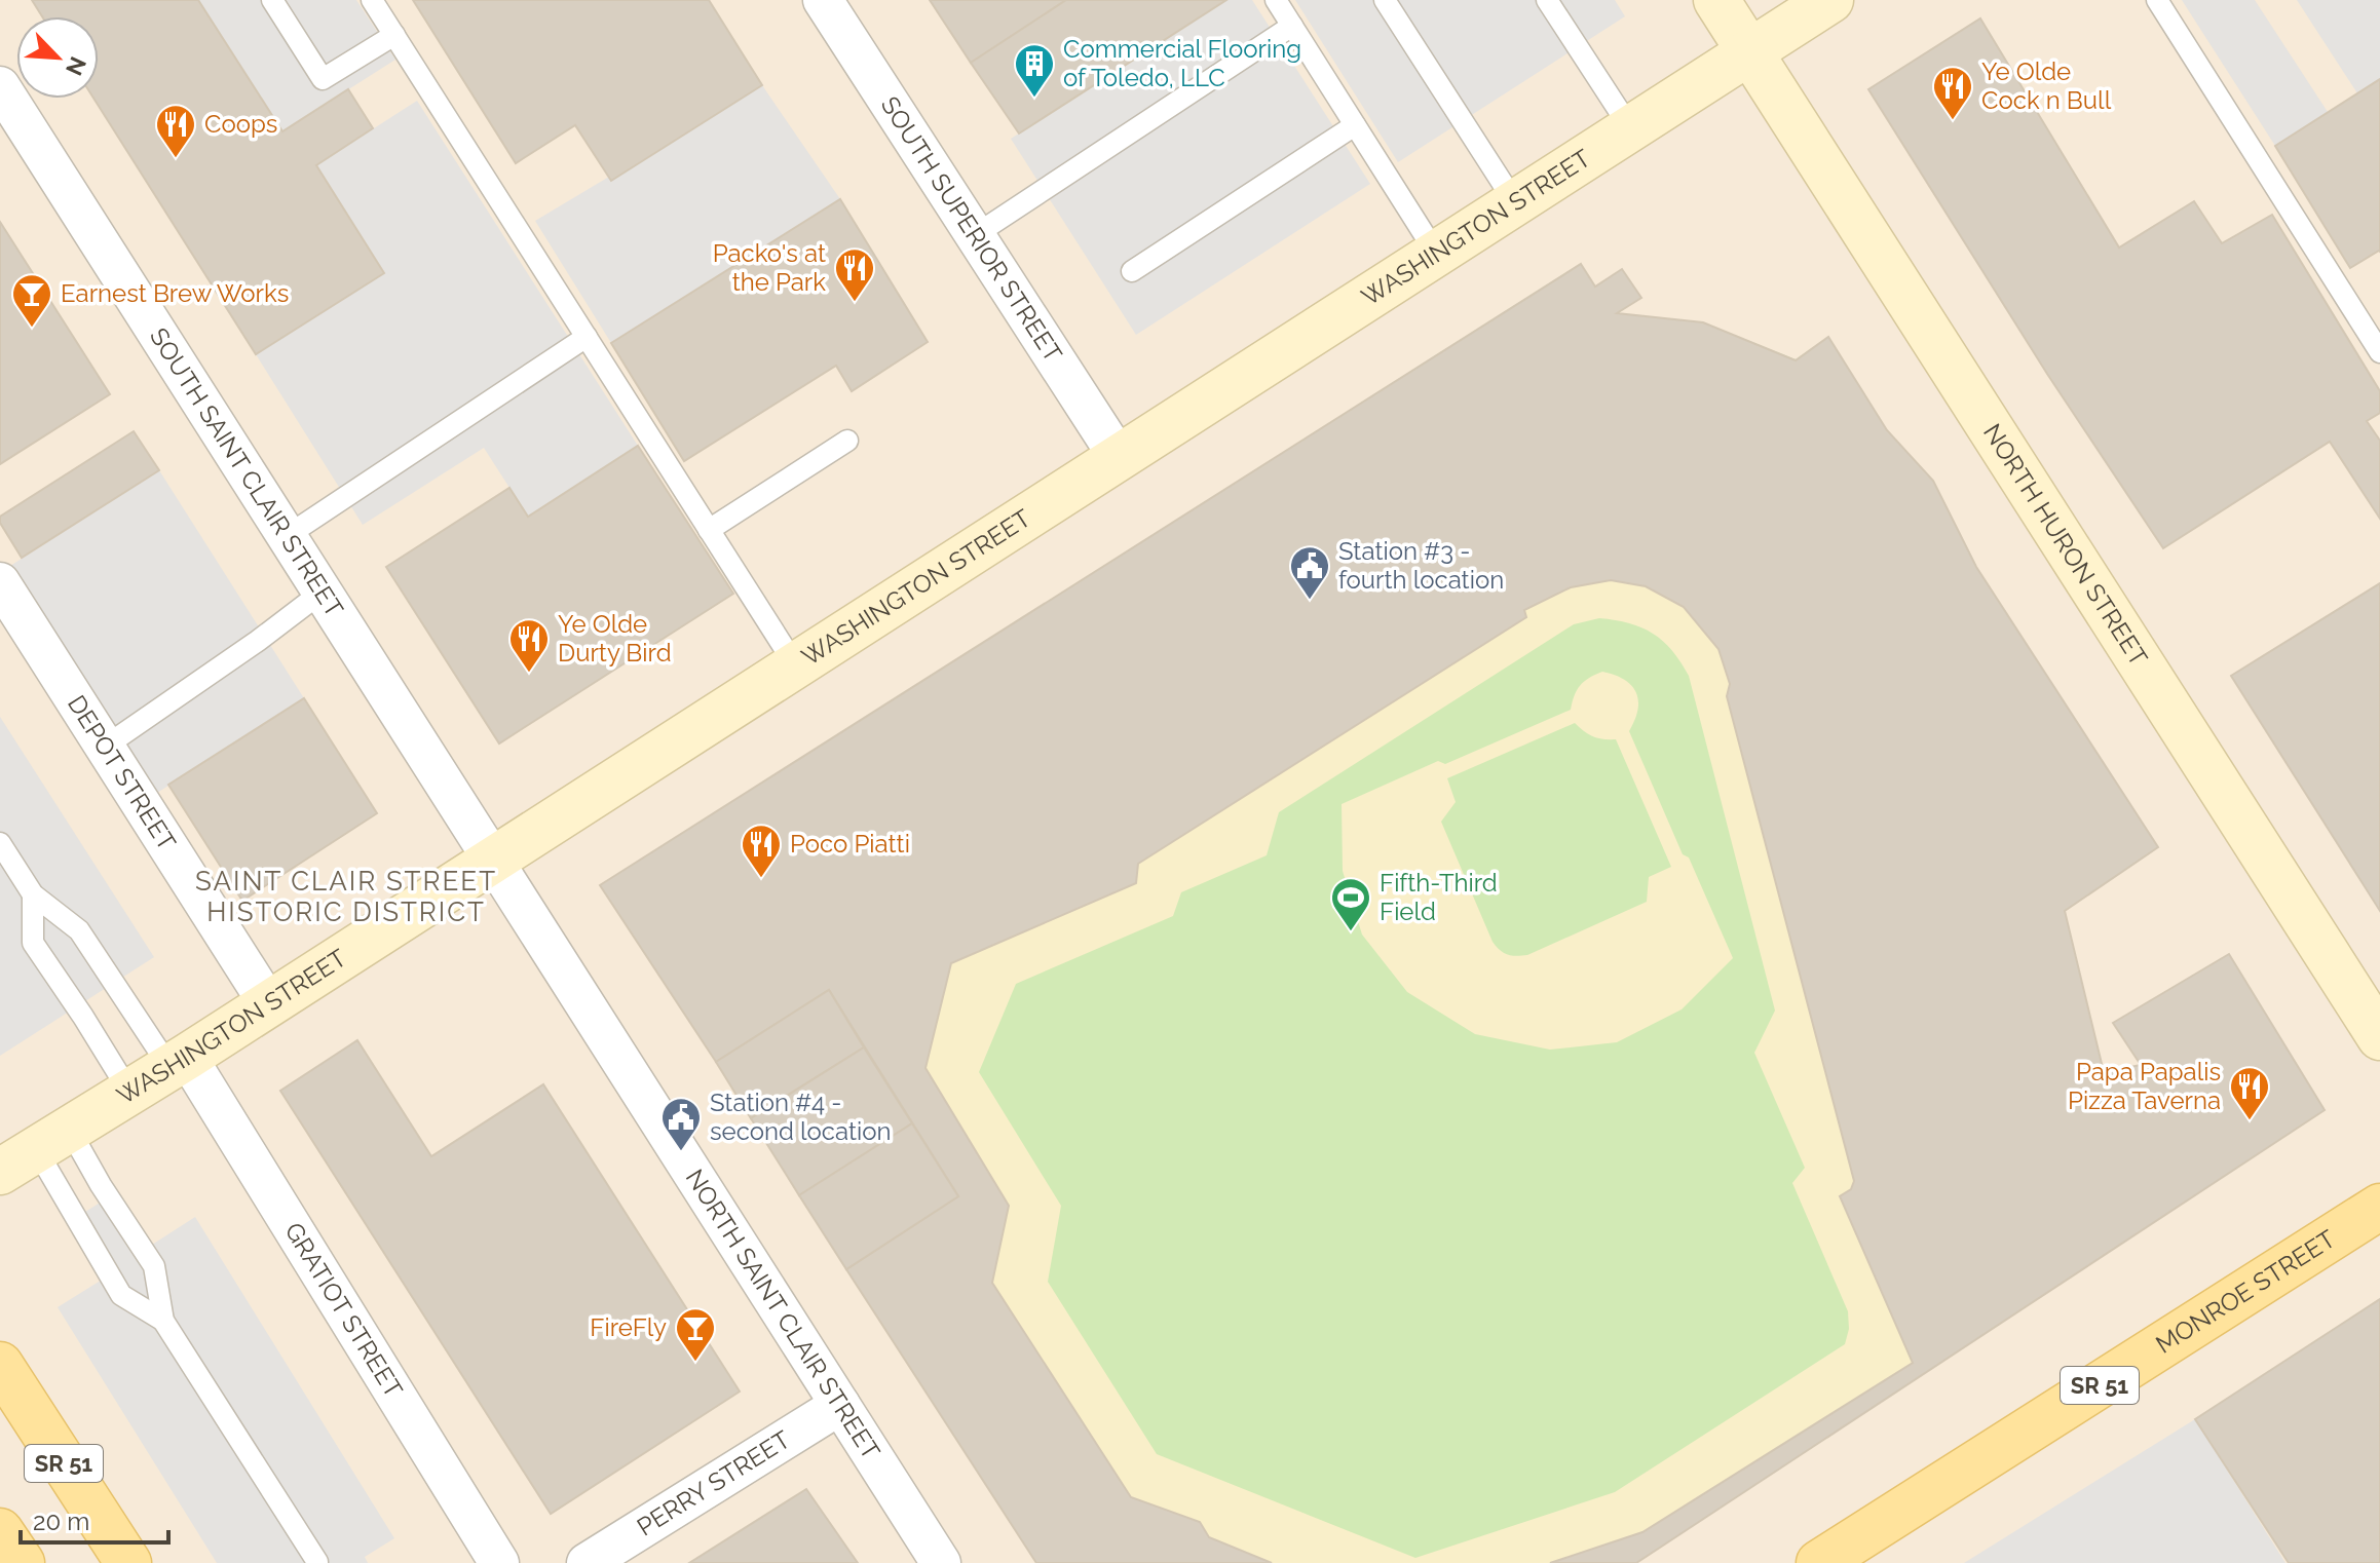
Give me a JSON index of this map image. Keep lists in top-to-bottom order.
{
  "streets": {
    "main road": ["MONROE STREET", "SR 51"],
    "street": [
      "WASHINGTON STREET",
      "SOUTH SUPERIOR STREET",
      "SOUTH SAINT CLAIR STREET",
      "NORTH HURON STREET",
      "DEPOT STREET",
      "GRATIOT STREET",
      "NORTH SAINT CLAIR STREET",
      "PERRY STREET"
    ]
  },
  "crossings": [
    ["WASHINGTON STREET", "SOUTH SUPERIOR STREET"],
    ["WASHINGTON STREET", "SOUTH SAINT CLAIR STREET"],
    ["WASHINGTON STREET", "NORTH HURON STREET"],
    ["WASHINGTON STREET", "DEPOT STREET"],
    ["WASHINGTON STREET", "GRATIOT STREET"],
    ["WASHINGTON STREET", "NORTH SAINT CLAIR STREET"],
    ["SOUTH SAINT CLAIR STREET", "NORTH SAINT CLAIR STREET"],
    ["NORTH SAINT CLAIR STREET", "PERRY STREET"]
  ],
  "districts": ["SAINT CLAIR STREET HISTORIC DISTRICT"],
  "places": {
    "building": ["Commercial Flooring of Toledo, LLC"],
    "restaurant": [
      "Ye Olde Cock n Bull",
      "Coops",
      "Packo's at the Park",
      "Ye Olde Durty Bird",
      "Poco Piatti",
      "Papa Papalis Pizza Taverna"
    ],
    "bar": ["Earnest Brew Works", "FireFly"],
    "public building": ["Station #3 - fourth location", "Station #4 - second location"],
    "sports": ["Fifth-Third Field"]
  },
  "scale_bar": "20 m",
  "north": "bottom right"
}
